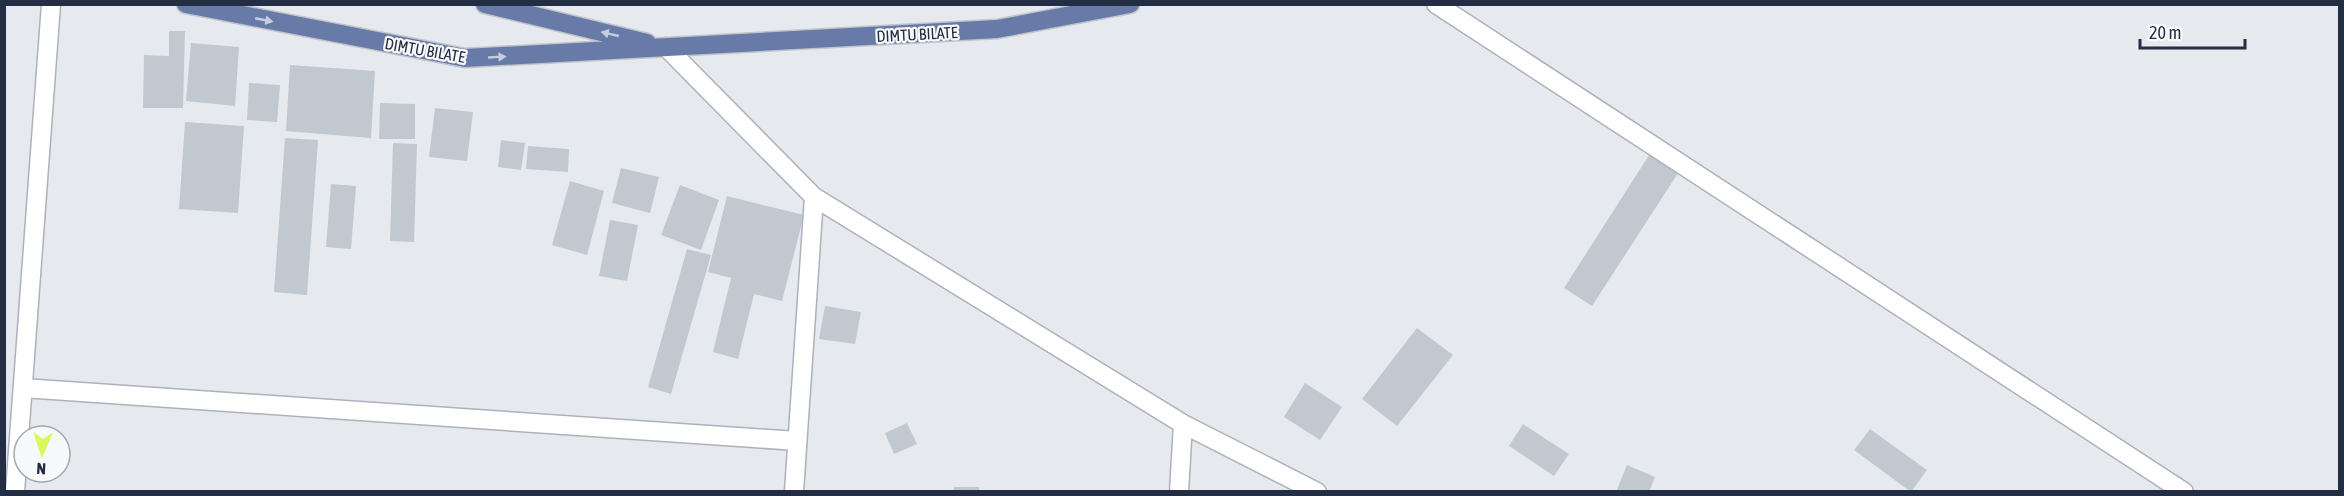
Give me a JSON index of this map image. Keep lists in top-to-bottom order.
{
  "streets": {
    "main road": ["DIMTU BILATE"]
  },
  "scale_bar": "20 m",
  "north": "bottom"
}
